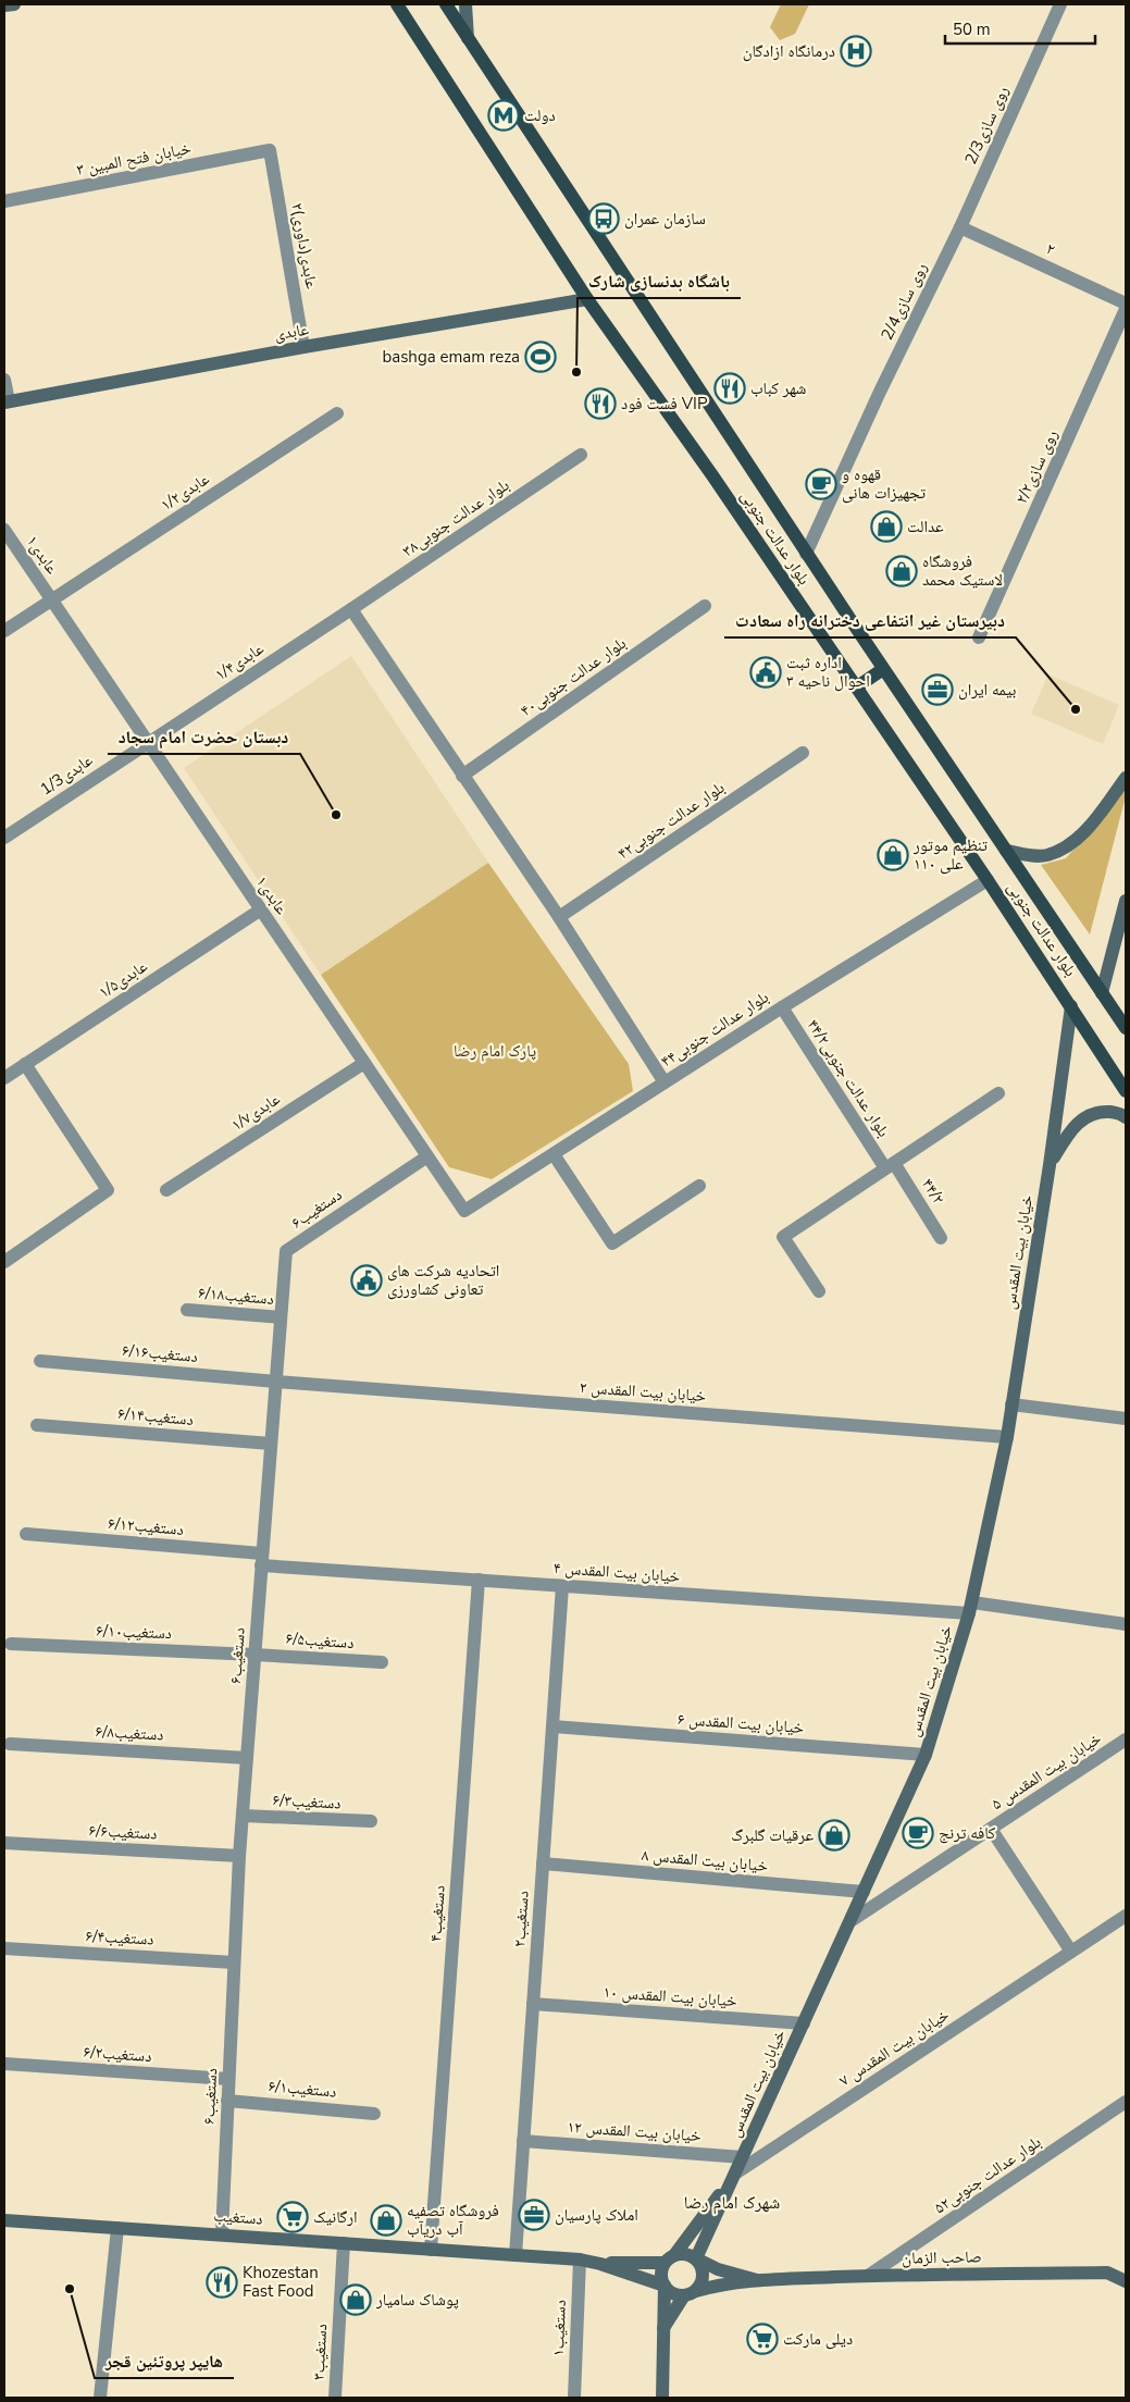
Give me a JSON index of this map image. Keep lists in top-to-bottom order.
{
  "streets": {
    "main road": ["بلوار عدالت جنوبی"],
    "street": [
      "روی سازی2/3",
      "خیابان فتح المبین ۳",
      "۲عابدی(داوری)",
      "۲",
      "روی سازی2/4",
      "عابدی",
      "روی سازی۲/۲",
      "عابدی۱/۲",
      "بلوار عدالت جنوبی۳۸",
      "عابدی۱",
      "عابدی۱/۴",
      "بلوار عدالت جنوبی۴۰",
      "عابدی1/3",
      "بلوار عدالت جنوبی۴۲",
      "۱عابدی",
      "عابدی۱/۵",
      "بلوار عدالت جنوبی۴۴",
      "بلوار عدالت جنوبی۴۴/۲",
      "عابدی۱/۷",
      "۴۴/۲",
      "دستغیب۶",
      "خیابان بیت المقدس",
      "دستغیب۶/۱۸",
      "دستغیب۶/۱۶",
      "خیابان بیت المقدس ۲",
      "دستغیب۶/۱۴",
      "دستغیب۶/۱۲",
      "خیابان بیت المقدس ۴",
      "دستغیب۶/۱۰",
      "دستغیب۶/۵",
      "خیابان بیت المقدس ۶",
      "دستغیب۶/۸",
      "خیابان بیت المقدس ۵",
      "دستغیب۶/۳",
      "دستغیب۶/۶",
      "خیابان بیت المقدس ۸",
      "دستغیب۴",
      "۲دستغیب",
      "دستغیب۶/۴",
      "خیابان بیت المقدس ۱۰",
      "خیابان بیت المقدس ۷",
      "دستغیب۶/۲",
      "دستغیب۶/۱",
      "خیابان بیت المقدس ۱۲",
      "بلوار عدالت جنوبی۵۲",
      "دستغیب",
      "صاحب الزمان",
      "دستغیب۱",
      "دستغیب۳"
    ]
  },
  "crossings": [
    ["روی سازی2/3", "۲"],
    ["روی سازی2/3", "روی سازی2/4"],
    ["خیابان فتح المبین ۳", "۲عابدی(داوری)"],
    ["۲عابدی(داوری)", "عابدی"],
    ["۲", "روی سازی2/4"],
    ["روی سازی2/4", "بلوار عدالت جنوبی"],
    ["عابدی", "بلوار عدالت جنوبی"],
    ["عابدی۱/۲", "عابدی۱"],
    ["عابدی۱/۲", "۱عابدی"],
    ["بلوار عدالت جنوبی۳۸", "عابدی۱/۴"],
    ["بلوار عدالت جنوبی", "بلوار عدالت جنوبی۴۴"],
    ["بلوار عدالت جنوبی", "خیابان بیت المقدس"],
    ["عابدی۱", "۱عابدی"],
    ["عابدی۱/۴", "عابدی1/3"],
    ["عابدی۱/۴", "۱عابدی"],
    ["عابدی1/3", "۱عابدی"],
    ["۱عابدی", "عابدی۱/۵"],
    ["۱عابدی", "بلوار عدالت جنوبی۴۴"],
    ["۱عابدی", "عابدی۱/۷"],
    ["۱عابدی", "دستغیب۶"],
    ["بلوار عدالت جنوبی۴۴", "بلوار عدالت جنوبی۴۴/۲"],
    ["بلوار عدالت جنوبی۴۴/۲", "۴۴/۲"],
    ["دستغیب۶", "دستغیب۶/۱۸"],
    ["دستغیب۶", "دستغیب۶/۱۶"],
    ["دستغیب۶", "خیابان بیت المقدس ۲"],
    ["دستغیب۶", "دستغیب۶/۱۴"],
    ["دستغیب۶", "دستغیب۶/۱۲"],
    ["دستغیب۶", "خیابان بیت المقدس ۴"],
    ["دستغیب۶", "دستغیب۶/۱۰"],
    ["دستغیب۶", "دستغیب۶/۵"],
    ["دستغیب۶", "دستغیب۶/۸"],
    ["دستغیب۶", "دستغیب۶/۳"],
    ["دستغیب۶", "دستغیب۶/۶"],
    ["دستغیب۶", "دستغیب۶/۴"],
    ["دستغیب۶", "دستغیب۶/۲"],
    ["دستغیب۶", "دستغیب۶/۱"],
    ["دستغیب۶", "دستغیب"],
    ["خیابان بیت المقدس", "خیابان بیت المقدس ۲"],
    ["خیابان بیت المقدس", "خیابان بیت المقدس ۴"],
    ["خیابان بیت المقدس", "خیابان بیت المقدس ۶"],
    ["خیابان بیت المقدس", "خیابان بیت المقدس ۵"],
    ["خیابان بیت المقدس", "خیابان بیت المقدس ۸"],
    ["خیابان بیت المقدس", "خیابان بیت المقدس ۱۰"],
    ["خیابان بیت المقدس", "خیابان بیت المقدس ۷"],
    ["خیابان بیت المقدس", "خیابان بیت المقدس ۱۲"],
    ["دستغیب۶/۱۶", "خیابان بیت المقدس ۲"],
    ["دستغیب۶/۱۲", "خیابان بیت المقدس ۴"],
    ["خیابان بیت المقدس ۴", "دستغیب۴"],
    ["خیابان بیت المقدس ۴", "۲دستغیب"],
    ["دستغیب۶/۱۰", "دستغیب۶/۵"],
    ["خیابان بیت المقدس ۶", "۲دستغیب"],
    ["خیابان بیت المقدس ۸", "۲دستغیب"],
    ["دستغیب۴", "دستغیب"],
    ["۲دستغیب", "خیابان بیت المقدس ۱۰"],
    ["۲دستغیب", "خیابان بیت المقدس ۱۲"],
    ["۲دستغیب", "دستغیب"],
    ["بلوار عدالت جنوبی۵۲", "صاحب الزمان"],
    ["دستغیب", "دستغیب۱"],
    ["دستغیب", "دستغیب۳"]
  ],
  "districts": ["شهرک امام رضا"],
  "parks": ["پارک امام رضا"],
  "places": {
    "hospital": ["درمانگاه ازادگان"],
    "metro station": ["دولت"],
    "bus stop": ["سازمان عمران"],
    "sports": ["bashga emam reza"],
    "other": [
      "باشگاه بدنسازی شارک",
      "دبیرستان غیر انتفاعی دخترانه راه سعادت",
      "دبستان حضرت امام سجاد",
      "هایپر پروتئین قجر"
    ],
    "restaurant": ["شهر کباب", "فست فود VIP", "Khozestan Fast Food"],
    "cafe": ["قهوه و تجهیزات هانی", "کافه ترنج"],
    "shop": [
      "عدالت",
      "فروشگاه لاستیک محمد",
      "تنظیم موتور علی ۱۱۰",
      "عرقیات گلبرگ",
      "فروشگاه تصفیه آب دریآب",
      "پوشاک سامیار"
    ],
    "public building": ["اداره ثبت احوال ناحیه ۳", "اتحادیه شرکت های تعاونی کشاورزی"],
    "office": ["بیمه ایران", "املاک پارسیان"],
    "supermarket": ["ارگانیک", "دیلی مارکت"]
  },
  "scale_bar": "50 m"
}
